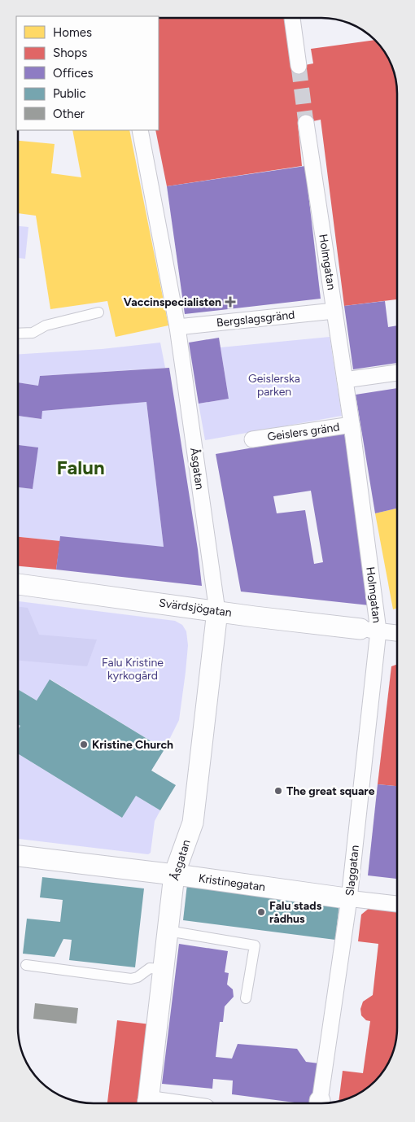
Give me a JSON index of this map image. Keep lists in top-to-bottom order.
{
  "streets": {
    "street": [
      "Holmgatan",
      "Bergslagsgränd",
      "Geislers gränd",
      "Åsgatan",
      "Svärdsjögatan",
      "Slaggatan",
      "Kristinegatan"
    ]
  },
  "crossings": [
    ["Holmgatan", "Bergslagsgränd"],
    ["Holmgatan", "Geislers gränd"],
    ["Holmgatan", "Svärdsjögatan"],
    ["Holmgatan", "Slaggatan"],
    ["Bergslagsgränd", "Åsgatan"],
    ["Åsgatan", "Svärdsjögatan"],
    ["Åsgatan", "Kristinegatan"],
    ["Svärdsjögatan", "Slaggatan"],
    ["Slaggatan", "Kristinegatan"]
  ],
  "districts": ["Falun"],
  "parks": ["Geislerska parken", "Falu Kristine kyrkogård"],
  "places": {
    "health": ["Vaccinspecialisten"],
    "other": ["Kristine Church", "The great square", "Falu stads rådhus"]
  },
  "legend": [
    "Homes",
    "Shops",
    "Offices",
    "Public",
    "Other"
  ]
}
